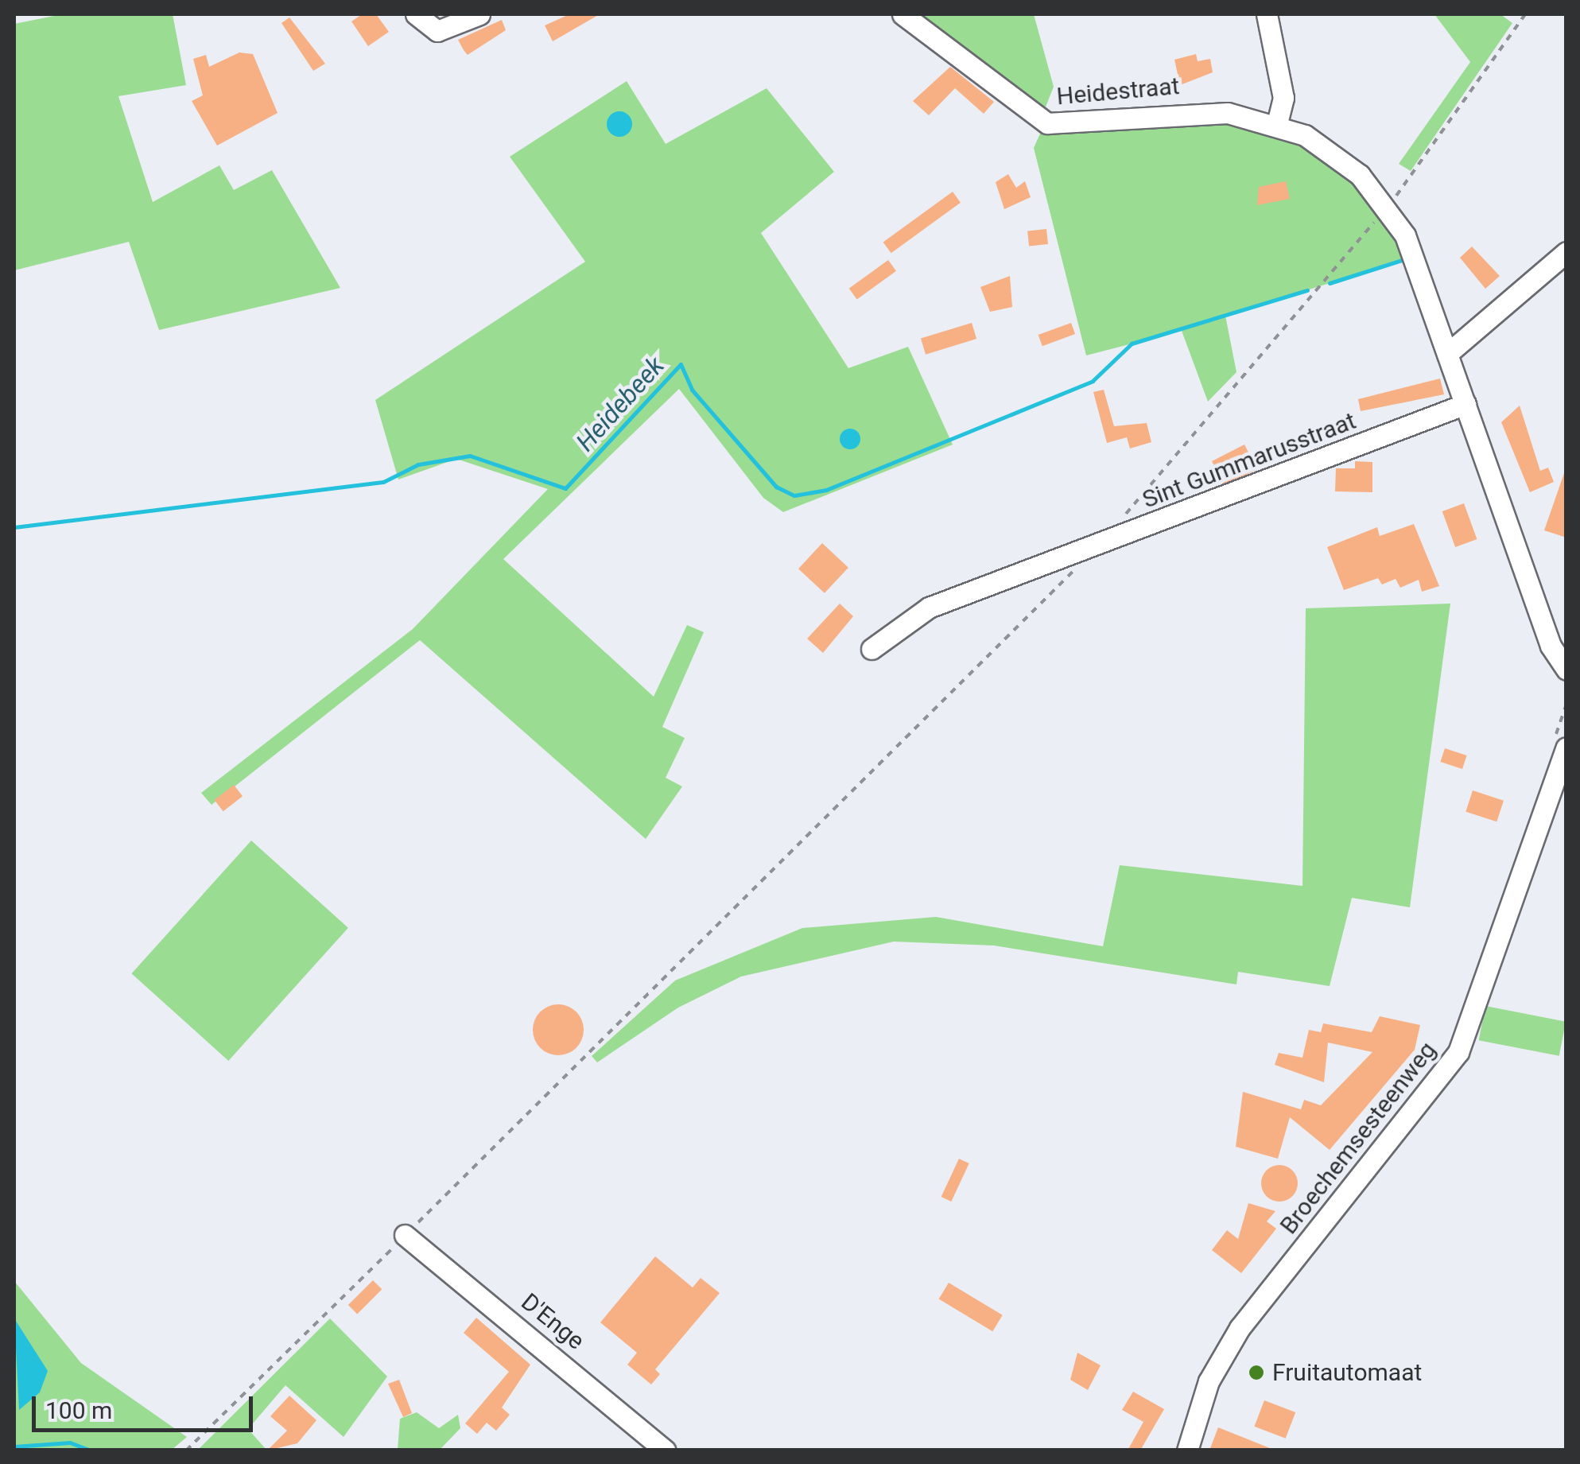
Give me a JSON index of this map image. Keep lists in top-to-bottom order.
{
  "streets": {
    "street": [
      "Heidestraat",
      "Sint Gummarusstraat",
      "Broechemsesteenweg",
      "D'Enge"
    ]
  },
  "water": ["Heidebeek"],
  "places": ["Fruitautomaat"],
  "scale_bar": "100 m"
}
